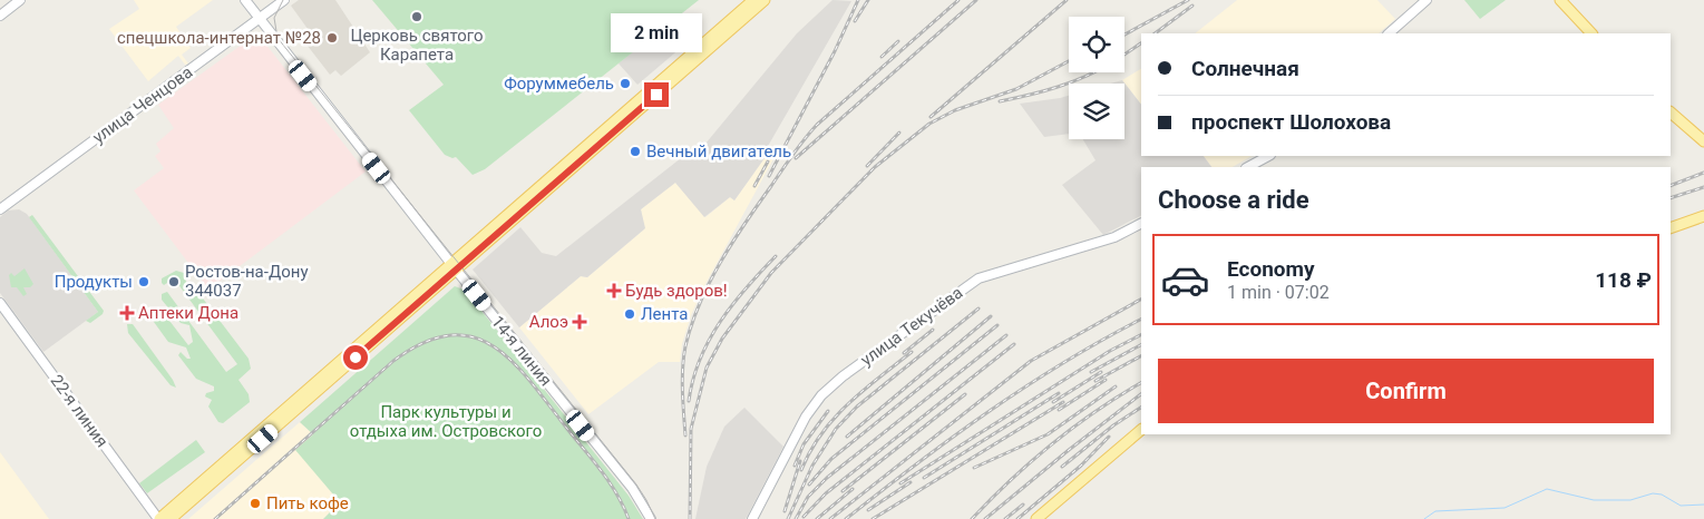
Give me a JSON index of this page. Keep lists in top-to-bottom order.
{
  "streets": {
    "street": [
      "улица Ченцова",
      "улица Текучёва",
      "14-я линия",
      "22-я линия"
    ]
  },
  "crossings": [
    ["улица Ченцова", "14-я линия"]
  ],
  "parks": ["Парк культуры и отдыха им. Островского"],
  "places": {
    "other": [
      "Церковь святого Карапета",
      "спецшкола-интернат №28",
      "Форуммебель",
      "Вечный двигатель",
      "Продукты",
      "Ростов-на-Дону 344037",
      "Лента",
      "Пить кофе"
    ],
    "health": ["Будь здоров!", "Аптеки Дона", "Алоэ"]
  },
  "page": {
    "bubble": "2 min",
    "banner": ["Солнечная", "проспект Шолохова"],
    "heading": "Choose a ride",
    "list": [
      {
        "name": "Economy",
        "note": "1 min · 07:02",
        "value": "118 ₽"
      }
    ],
    "buttons": "Confirm"
  }
}
